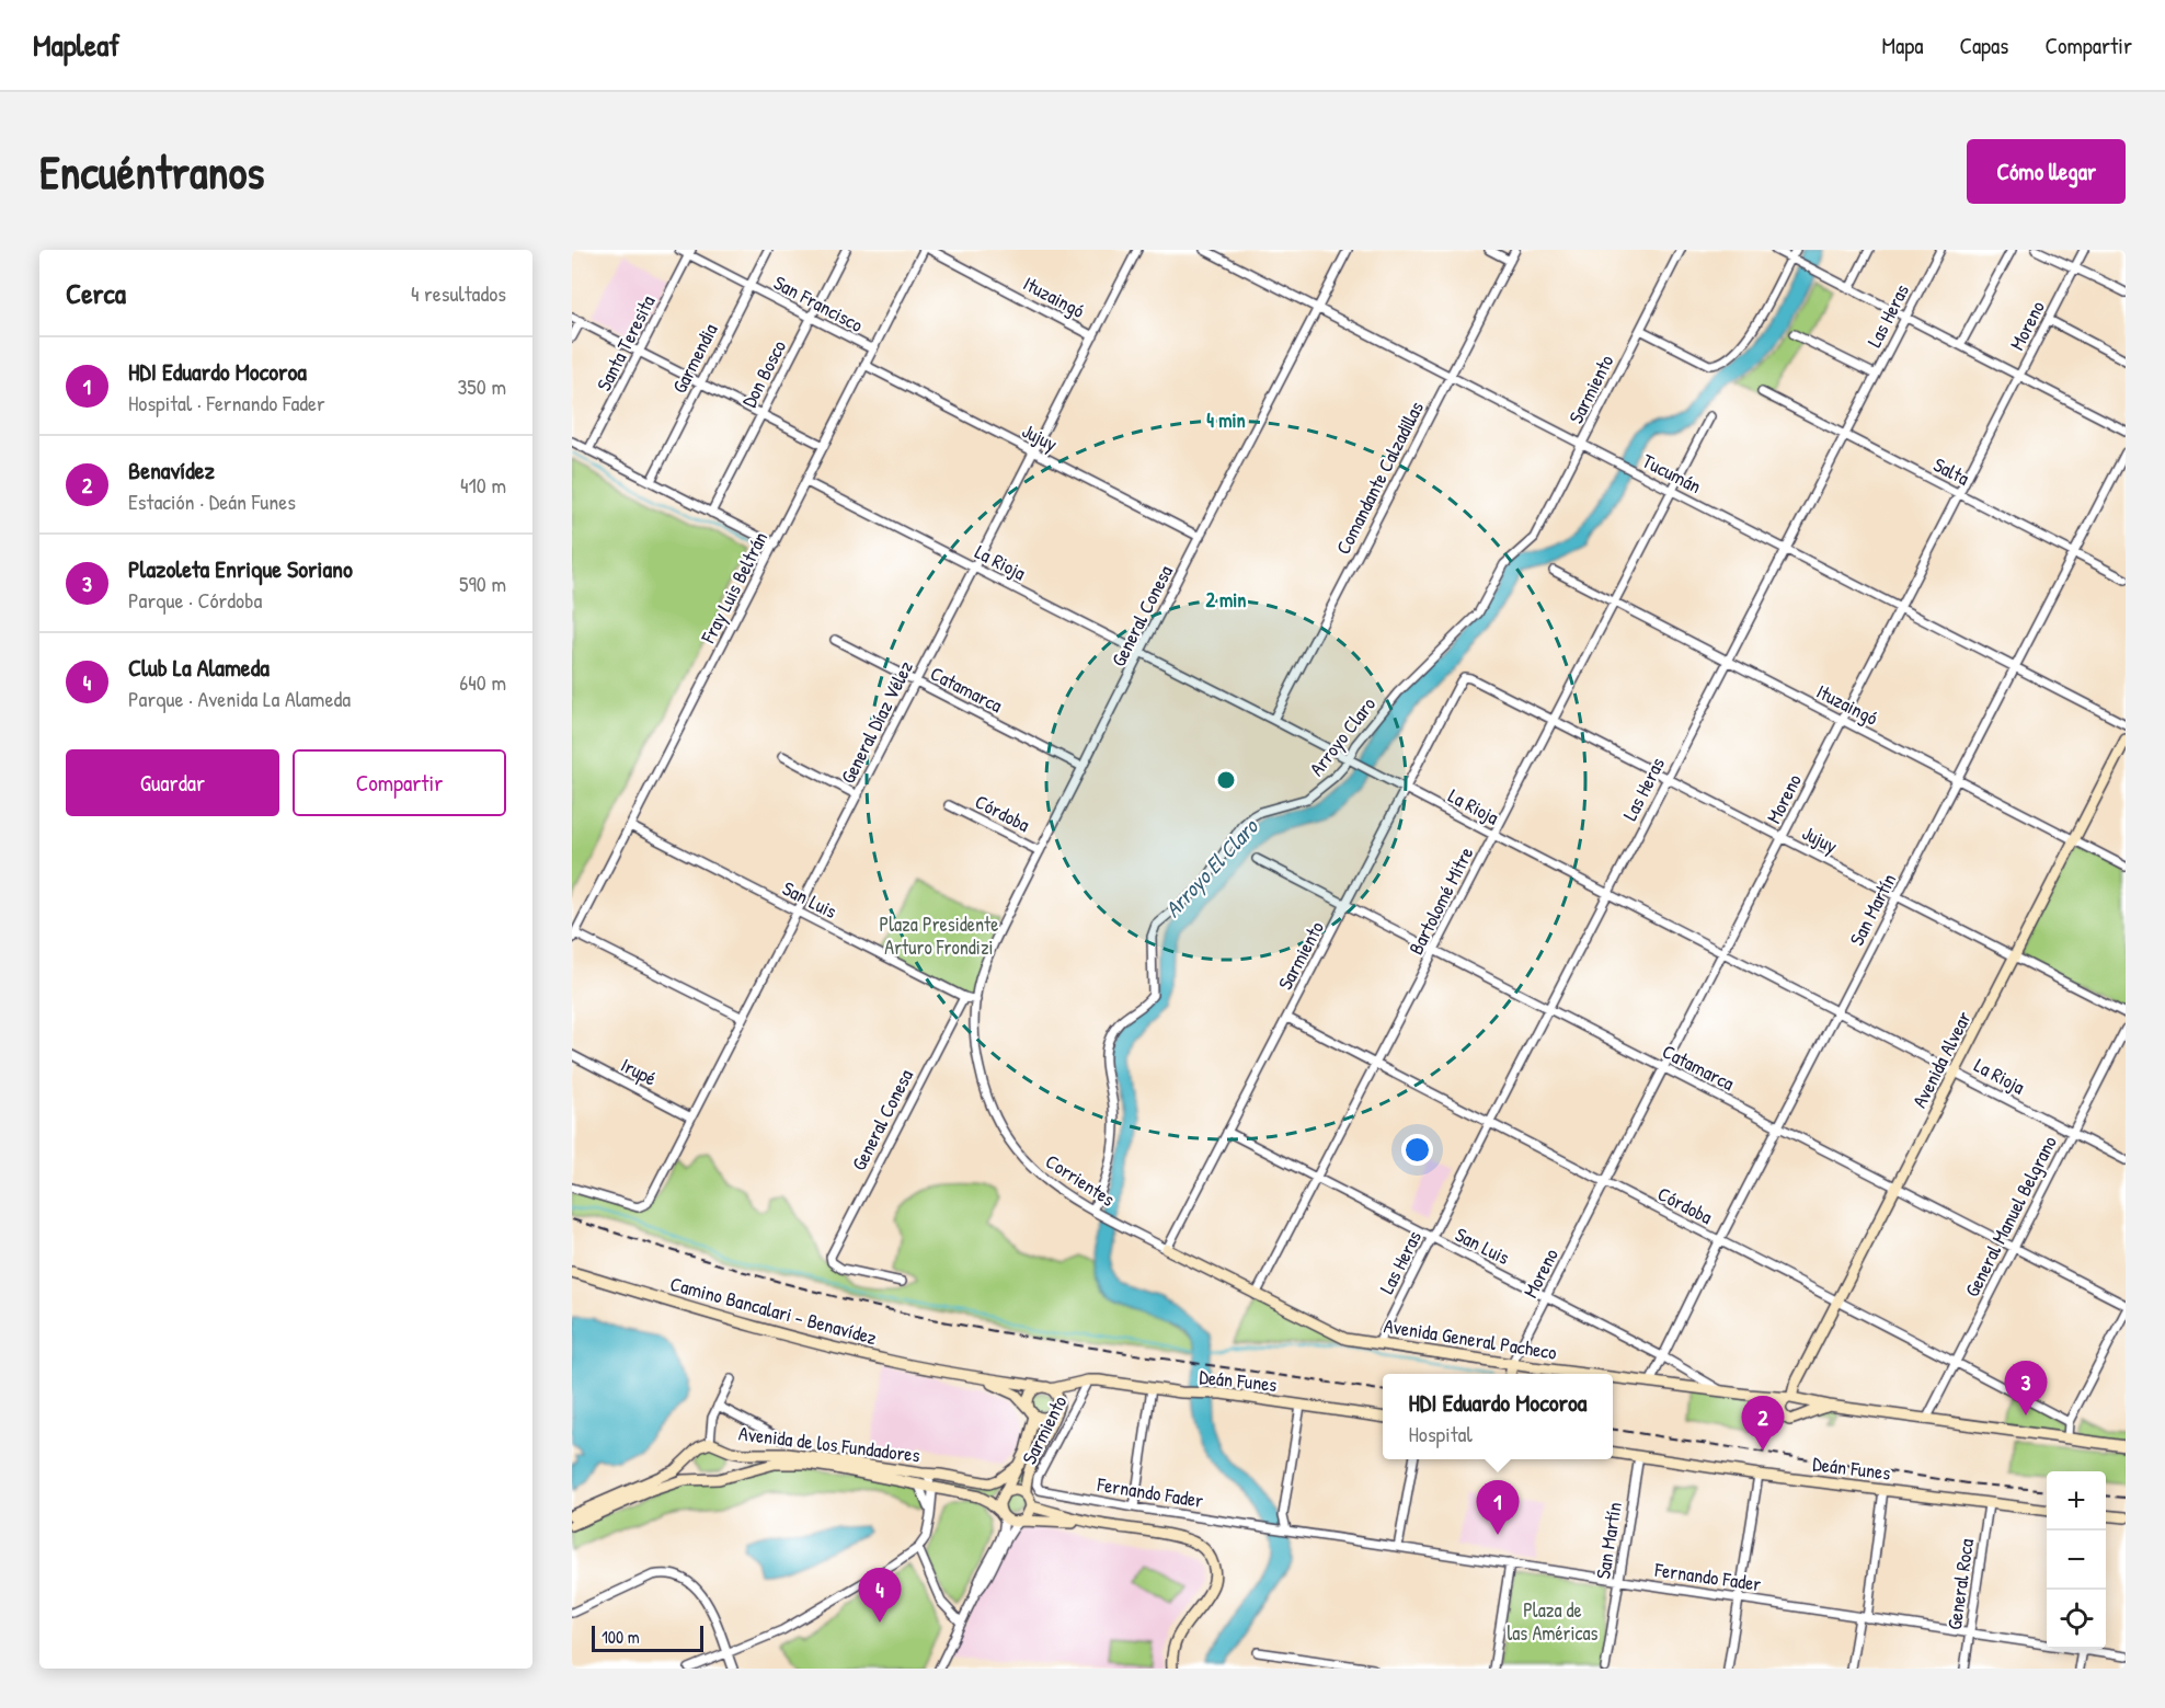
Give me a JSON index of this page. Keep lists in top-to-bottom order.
{
  "streets": {
    "street": [
      "Ituzaingó",
      "San Francisco",
      "Las Heras",
      "Moreno",
      "Santa Teresita",
      "Garmendia",
      "Don Bosco",
      "Sarmiento",
      "Jujuy",
      "Salta",
      "Tucumán",
      "Comandante Calzadillas",
      "La Rioja",
      "Fray Luis Beltrán",
      "General Conesa",
      "Catamarca",
      "General Díaz Vélez",
      "Arroyo Claro",
      "Córdoba",
      "San Luis",
      "Bartolomé Mitre",
      "San Martín",
      "Avenida Alvear",
      "Irupé",
      "Corrientes",
      "General Manuel Belgrano",
      "Camino Bancalari - Benavídez",
      "Avenida General Pacheco",
      "Deán Funes",
      "Avenida de los Fundadores",
      "Fernando Fader",
      "General Roca"
    ]
  },
  "crossings": [
    ["Ituzaingó", "Las Heras"],
    ["Ituzaingó", "Moreno"],
    ["Ituzaingó", "General Díaz Vélez"],
    ["Ituzaingó", "Bartolomé Mitre"],
    ["Ituzaingó", "San Martín"],
    ["Ituzaingó", "Avenida Alvear"],
    ["San Francisco", "Santa Teresita"],
    ["San Francisco", "Garmendia"],
    ["San Francisco", "Don Bosco"],
    ["San Francisco", "Fray Luis Beltrán"],
    ["Las Heras", "Jujuy"],
    ["Las Heras", "Salta"],
    ["Las Heras", "Tucumán"],
    ["Las Heras", "La Rioja"],
    ["Las Heras", "Catamarca"],
    ["Las Heras", "Córdoba"],
    ["Las Heras", "San Luis"],
    ["Las Heras", "Avenida General Pacheco"],
    ["Moreno", "Jujuy"],
    ["Moreno", "Salta"],
    ["Moreno", "Tucumán"],
    ["Moreno", "La Rioja"],
    ["Moreno", "Catamarca"],
    ["Moreno", "Córdoba"],
    ["Moreno", "San Luis"],
    ["Moreno", "Avenida General Pacheco"],
    ["Sarmiento", "Jujuy"],
    ["Sarmiento", "Tucumán"],
    ["Sarmiento", "La Rioja"],
    ["Sarmiento", "Catamarca"],
    ["Sarmiento", "Arroyo Claro"],
    ["Sarmiento", "Córdoba"],
    ["Sarmiento", "San Luis"],
    ["Sarmiento", "Corrientes"],
    ["Sarmiento", "Avenida General Pacheco"],
    ["Sarmiento", "Deán Funes"],
    ["Sarmiento", "Fernando Fader"],
    ["Jujuy", "Fray Luis Beltrán"],
    ["Jujuy", "General Conesa"],
    ["Jujuy", "General Díaz Vélez"],
    ["Jujuy", "Bartolomé Mitre"],
    ["Jujuy", "San Martín"],
    ["Jujuy", "Avenida Alvear"],
    ["Salta", "San Martín"],
    ["Tucumán", "Comandante Calzadillas"],
    ["Tucumán", "General Conesa"],
    ["Tucumán", "Bartolomé Mitre"],
    ["Tucumán", "San Martín"],
    ["Comandante Calzadillas", "La Rioja"],
    ["La Rioja", "Fray Luis Beltrán"],
    ["La Rioja", "General Conesa"],
    ["La Rioja", "General Díaz Vélez"],
    ["La Rioja", "Arroyo Claro"],
    ["La Rioja", "Bartolomé Mitre"],
    ["La Rioja", "San Martín"],
    ["La Rioja", "Avenida Alvear"],
    ["La Rioja", "General Manuel Belgrano"],
    ["Fray Luis Beltrán", "San Luis"],
    ["General Conesa", "Catamarca"],
    ["General Conesa", "Córdoba"],
    ["General Conesa", "San Luis"],
    ["General Conesa", "Corrientes"],
    ["Catamarca", "General Díaz Vélez"],
    ["Catamarca", "Bartolomé Mitre"],
    ["Catamarca", "San Martín"],
    ["Catamarca", "Avenida Alvear"],
    ["Catamarca", "General Manuel Belgrano"],
    ["General Díaz Vélez", "San Luis"],
    ["General Díaz Vélez", "Irupé"],
    ["Arroyo Claro", "Corrientes"],
    ["Córdoba", "Bartolomé Mitre"],
    ["Córdoba", "San Martín"],
    ["Córdoba", "Avenida Alvear"],
    ["Córdoba", "General Manuel Belgrano"],
    ["San Luis", "Bartolomé Mitre"],
    ["San Luis", "San Martín"],
    ["San Luis", "Corrientes"],
    ["San Luis", "Avenida General Pacheco"],
    ["Bartolomé Mitre", "Avenida General Pacheco"],
    ["San Martín", "Avenida General Pacheco"],
    ["San Martín", "Deán Funes"],
    ["San Martín", "Fernando Fader"],
    ["Avenida Alvear", "Avenida General Pacheco"],
    ["Corrientes", "Avenida General Pacheco"],
    ["General Manuel Belgrano", "Avenida General Pacheco"],
    ["Camino Bancalari - Benavídez", "Deán Funes"],
    ["Deán Funes", "General Roca"],
    ["Fernando Fader", "General Roca"]
  ],
  "water": ["Arroyo El Claro"],
  "parks": ["Plaza Presidente Arturo Frondizi", "Plaza de las Américas"],
  "scale_bar": "100 m",
  "page": {
    "header": "Mapleaf",
    "nav": ["Mapa", "Capas", "Compartir"],
    "buttons": [
      "Cómo llegar",
      ["Guardar", "Compartir"]
    ],
    "title": "Encuéntranos",
    "heading": ["Cerca", "4 resultados"],
    "list": [
      {
        "mark": "1",
        "name": "HDI Eduardo Mocoroa",
        "note": "Hospital · Fernando Fader",
        "value": "350 m"
      },
      {
        "mark": "2",
        "name": "Benavídez",
        "note": "Estación · Deán Funes",
        "value": "410 m"
      },
      {
        "mark": "3",
        "name": "Plazoleta Enrique Soriano",
        "note": "Parque · Córdoba",
        "value": "590 m"
      },
      {
        "mark": "4",
        "name": "Club La Alameda",
        "note": "Parque · Avenida La Alameda",
        "value": "640 m"
      }
    ],
    "pins": [
      "3",
      "2",
      "1",
      "4"
    ],
    "popup": ["HDI Eduardo Mocoroa", "Hospital"],
    "map_buttons": ["+", "−"],
    "scale": "100 m"
  },
  "rings": ["4 min", "2 min"]
}
